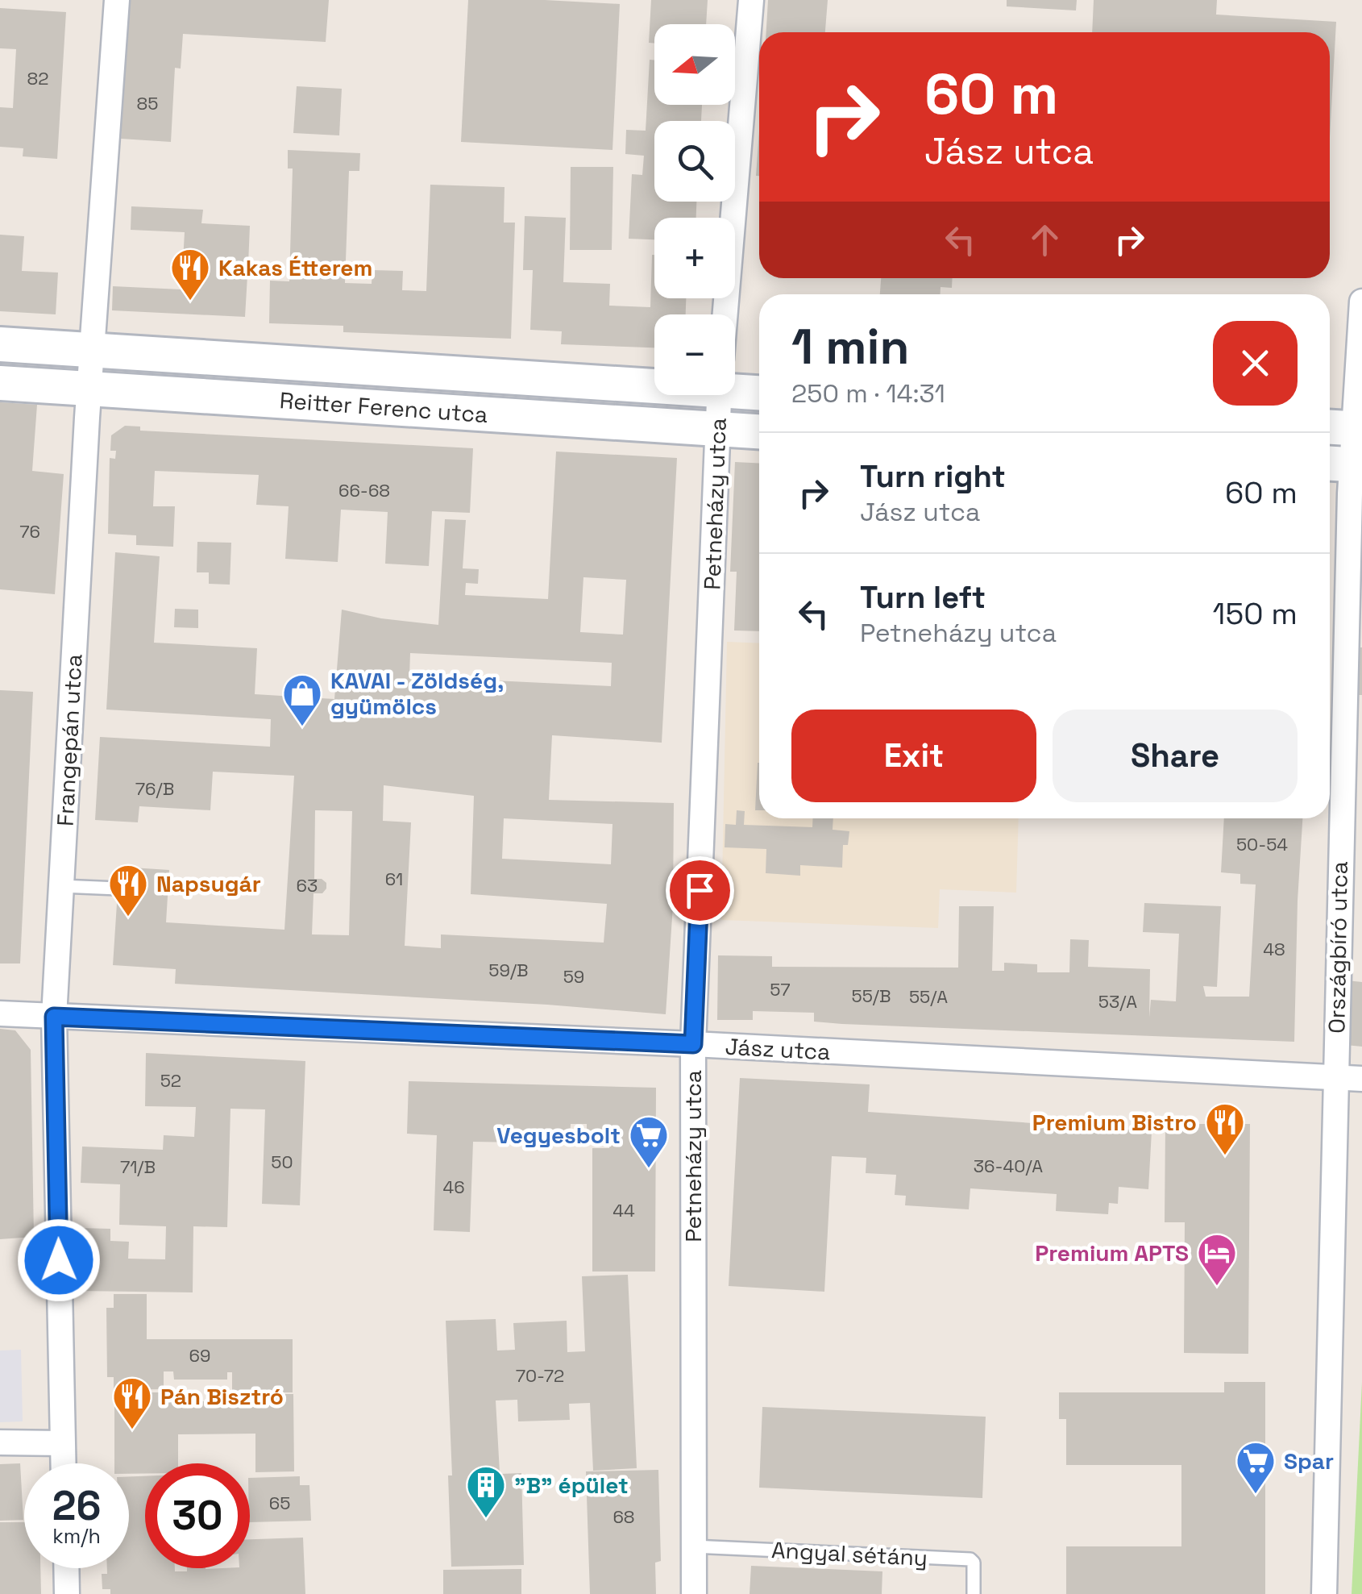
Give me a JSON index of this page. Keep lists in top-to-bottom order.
{
  "streets": {
    "street": [
      "Reitter Ferenc utca",
      "Petneházy utca",
      "Frangepán utca",
      "Országbíró utca",
      "Jász utca"
    ],
    "lane": ["Angyal sétány"]
  },
  "crossings": [
    ["Reitter Ferenc utca", "Petneházy utca"],
    ["Reitter Ferenc utca", "Frangepán utca"],
    ["Petneházy utca", "Jász utca"],
    ["Petneházy utca", "Angyal sétány"],
    ["Frangepán utca", "Jász utca"],
    ["Országbíró utca", "Jász utca"]
  ],
  "places": {
    "restaurant": [
      "Kakas Étterem",
      "Napsugár",
      "Premium Bistro",
      "Pán Bisztró"
    ],
    "shop": ["KAVAI - Zöldség, gyümölcs"],
    "supermarket": ["Vegyesbolt", "Spar"],
    "hotel": ["Premium APTS"],
    "building": ["\"B\" épület"]
  },
  "house_numbers": [
    "82",
    "85",
    "66-68",
    "76",
    "76/B",
    "50-54",
    "61",
    "63",
    "48",
    "59/B",
    "59",
    "57",
    "55/B",
    "55/A",
    "53/A",
    "52",
    "50",
    "36-40/A",
    "71/B",
    "46",
    "44",
    "69",
    "70-72",
    "65",
    "68"
  ],
  "north": "left",
  "page": {
    "map_buttons": ["+", "−"],
    "turn": ["60 m", "Jász utca"],
    "heading": ["1 min", "250 m · 14:31"],
    "list": [
      {
        "name": "Turn right",
        "note": "Jász utca",
        "value": "60 m"
      },
      {
        "name": "Turn left",
        "note": "Petneházy utca",
        "value": "150 m"
      }
    ],
    "buttons": ["Exit", "Share"],
    "speed": "26 km/h",
    "limit": "30"
  }
}
